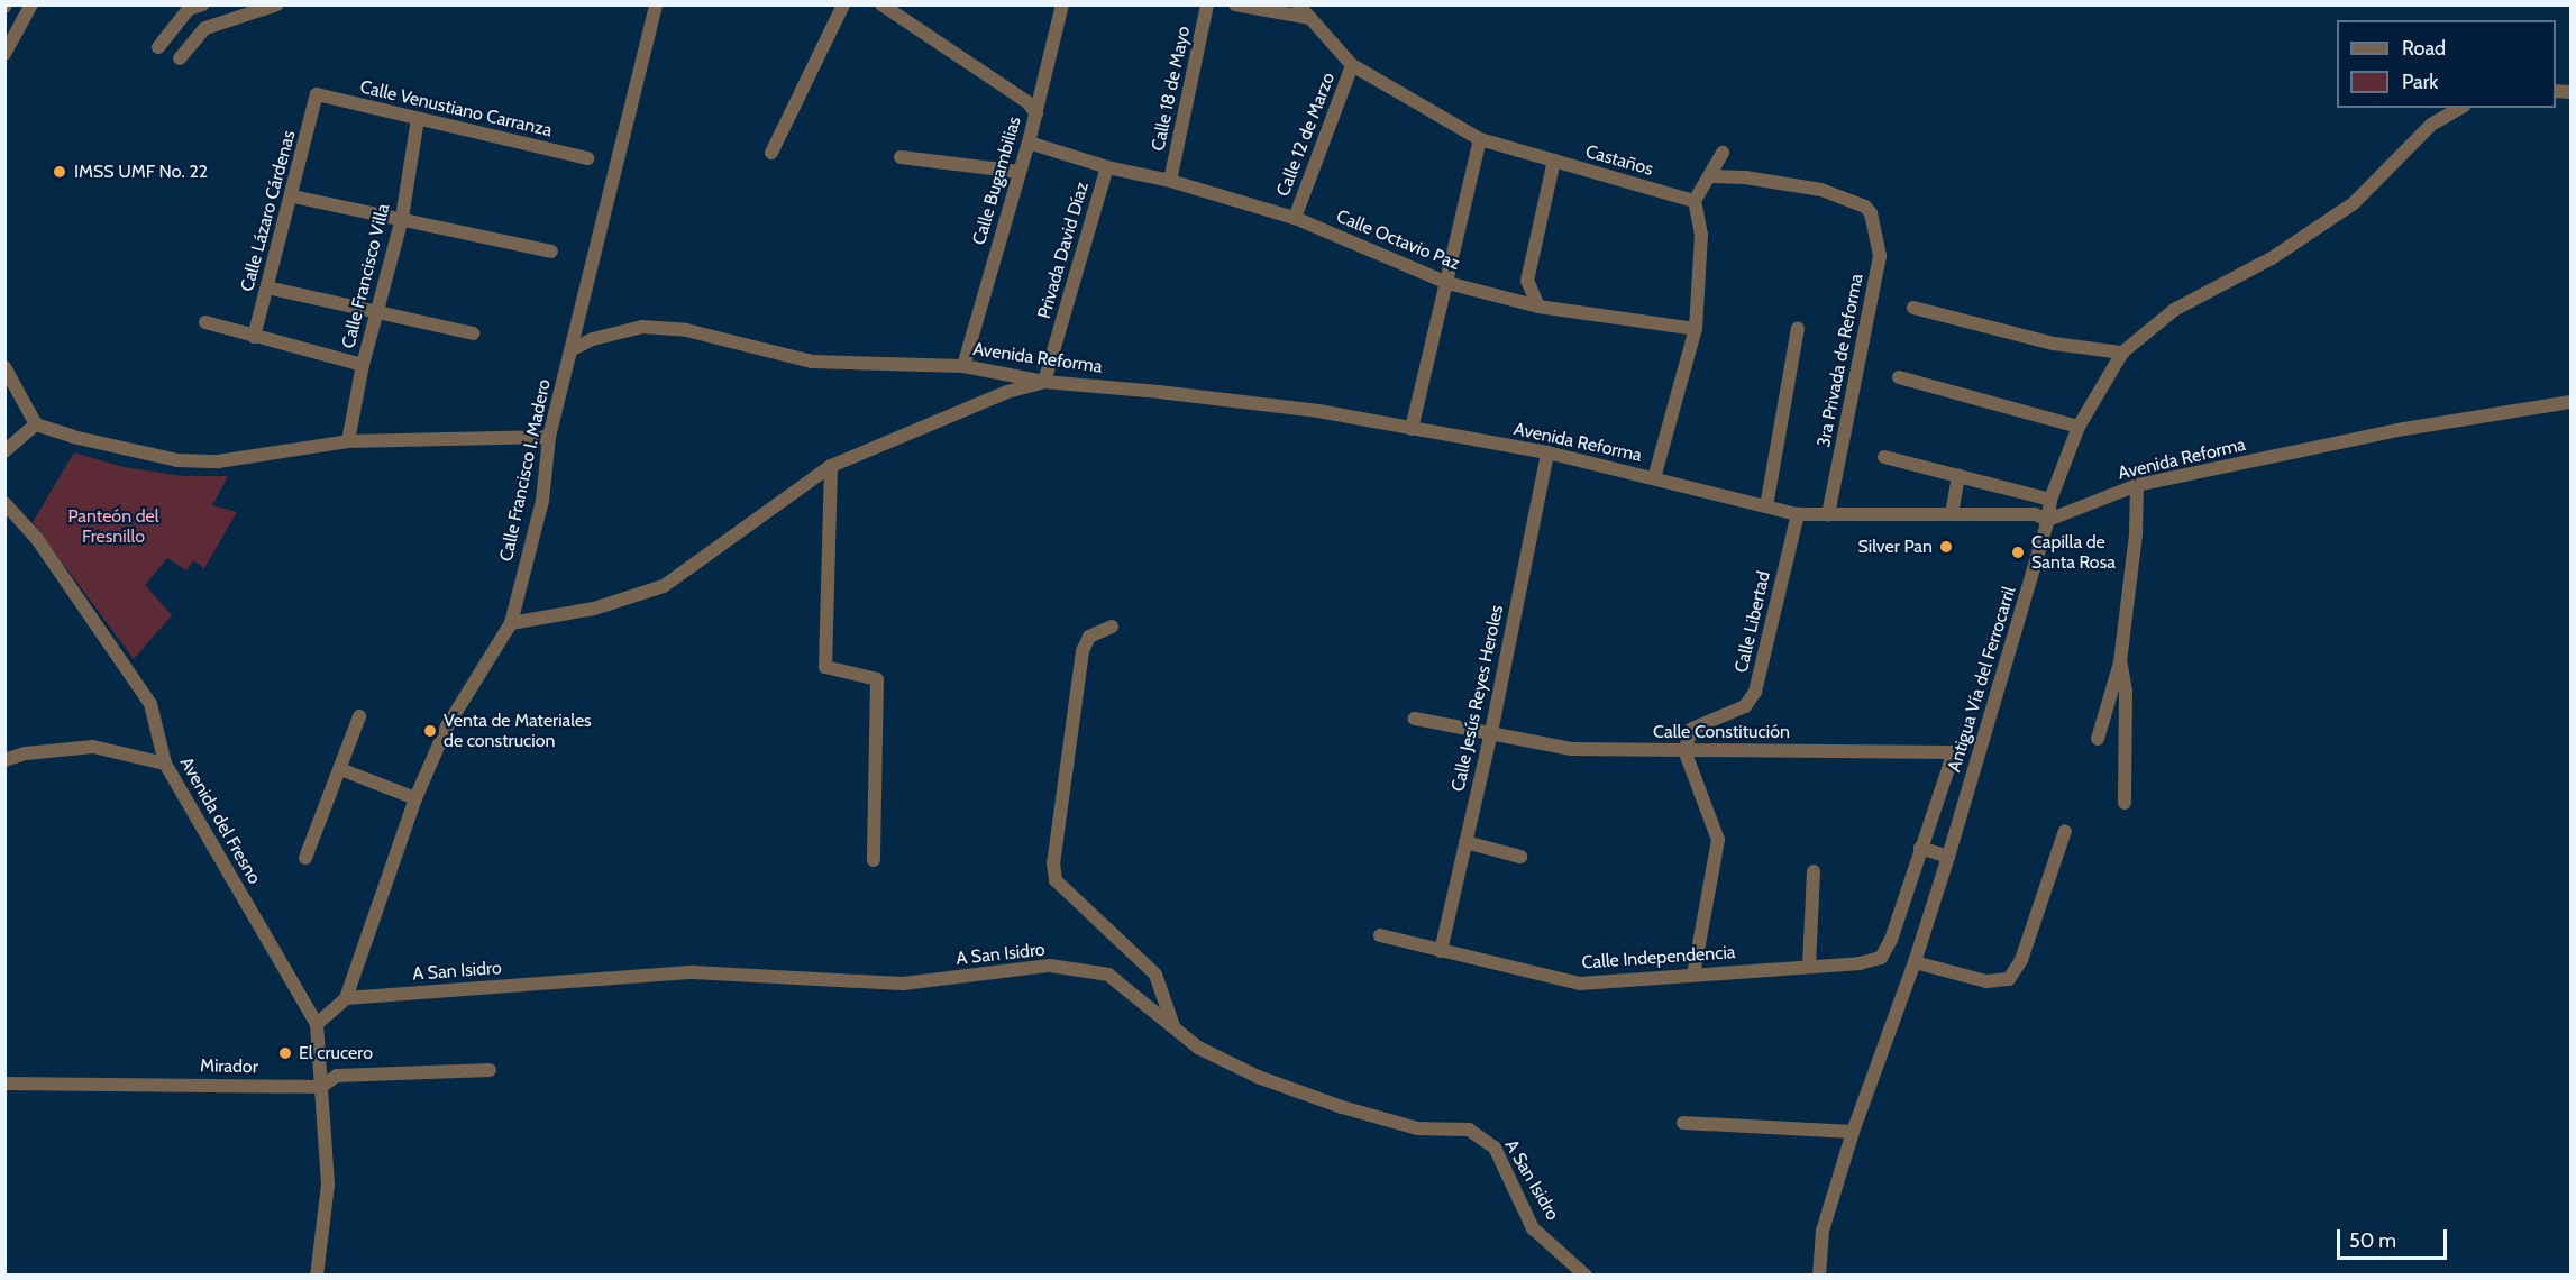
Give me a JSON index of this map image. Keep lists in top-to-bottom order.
{
  "streets": {
    "street": [
      "Calle 18 de Mayo",
      "Calle Venustiano Carranza",
      "Calle 12 de Marzo",
      "Castaños",
      "Calle Bugambilias",
      "Calle Lázaro Cárdenas",
      "Calle Octavio Paz",
      "Privada David Díaz",
      "Calle Francisco Villa",
      "Avenida Reforma",
      "3ra Privada de Reforma",
      "Calle Francisco I. Madero",
      "Calle Libertad",
      "Antigua Vía del Ferrocarril",
      "Calle Jesús Reyes Heroles",
      "Calle Constitución",
      "Avenida del Fresno",
      "A San Isidro",
      "Calle Independencia",
      "Mirador"
    ]
  },
  "crossings": [
    ["Calle 18 de Mayo", "Calle Octavio Paz"],
    ["Calle Venustiano Carranza", "Calle Lázaro Cárdenas"],
    ["Calle Venustiano Carranza", "Calle Francisco Villa"],
    ["Calle 12 de Marzo", "Castaños"],
    ["Calle 12 de Marzo", "Calle Octavio Paz"],
    ["Calle Bugambilias", "Calle Octavio Paz"],
    ["Calle Bugambilias", "Avenida Reforma"],
    ["Calle Octavio Paz", "Privada David Díaz"],
    ["Privada David Díaz", "Avenida Reforma"],
    ["Avenida Reforma", "3ra Privada de Reforma"],
    ["Avenida Reforma", "Calle Francisco I. Madero"],
    ["Avenida Reforma", "Calle Libertad"],
    ["Avenida Reforma", "Antigua Vía del Ferrocarril"],
    ["Avenida Reforma", "Calle Jesús Reyes Heroles"],
    ["Calle Francisco I. Madero", "Avenida del Fresno"],
    ["Calle Francisco I. Madero", "A San Isidro"],
    ["Calle Libertad", "Calle Constitución"],
    ["Calle Jesús Reyes Heroles", "Calle Constitución"],
    ["Calle Jesús Reyes Heroles", "Calle Independencia"],
    ["Calle Constitución", "Calle Independencia"]
  ],
  "parks": ["Panteón del Fresnillo"],
  "places": [
    "IMSS UMF No. 22",
    "Silver Pan",
    "Capilla de Santa Rosa",
    "Venta de Materiales de construcion",
    "El crucero"
  ],
  "legend": ["Road", "Park"],
  "scale_bar": "50 m"
}
